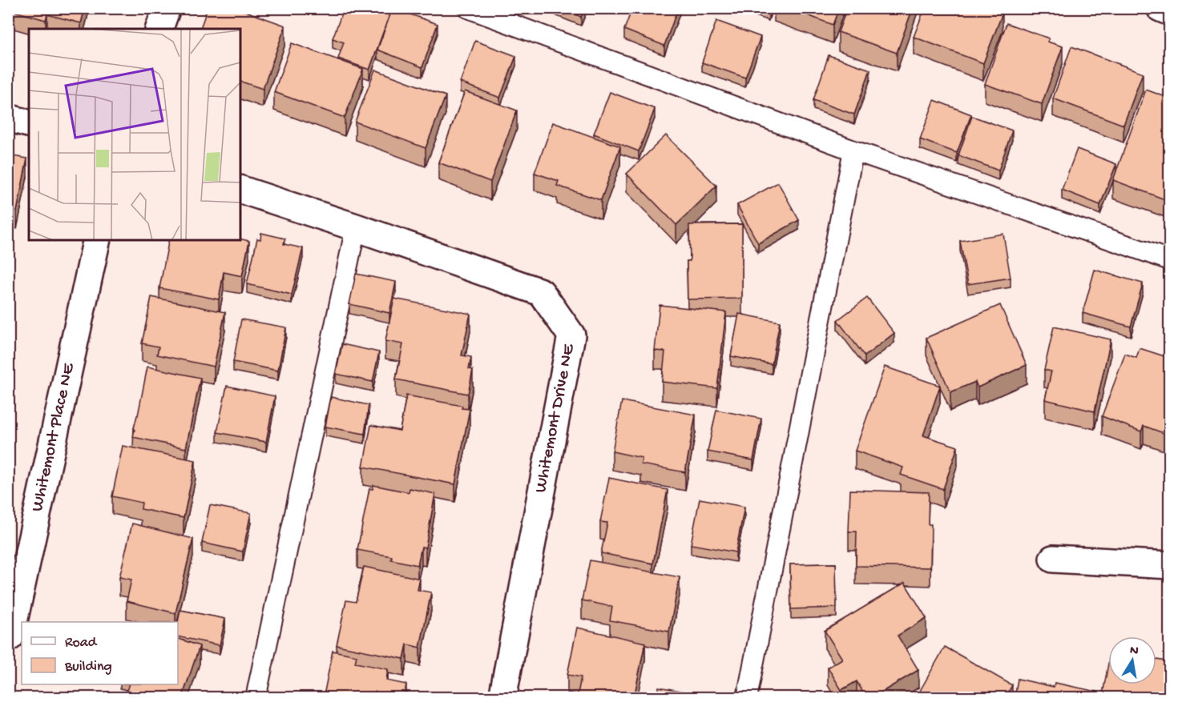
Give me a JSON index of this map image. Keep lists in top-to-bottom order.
{
  "streets": {
    "street": ["Whitemont Drive NE", "Whitemont Place NE"]
  },
  "legend": ["Road", "Building"],
  "north": "top"
}
